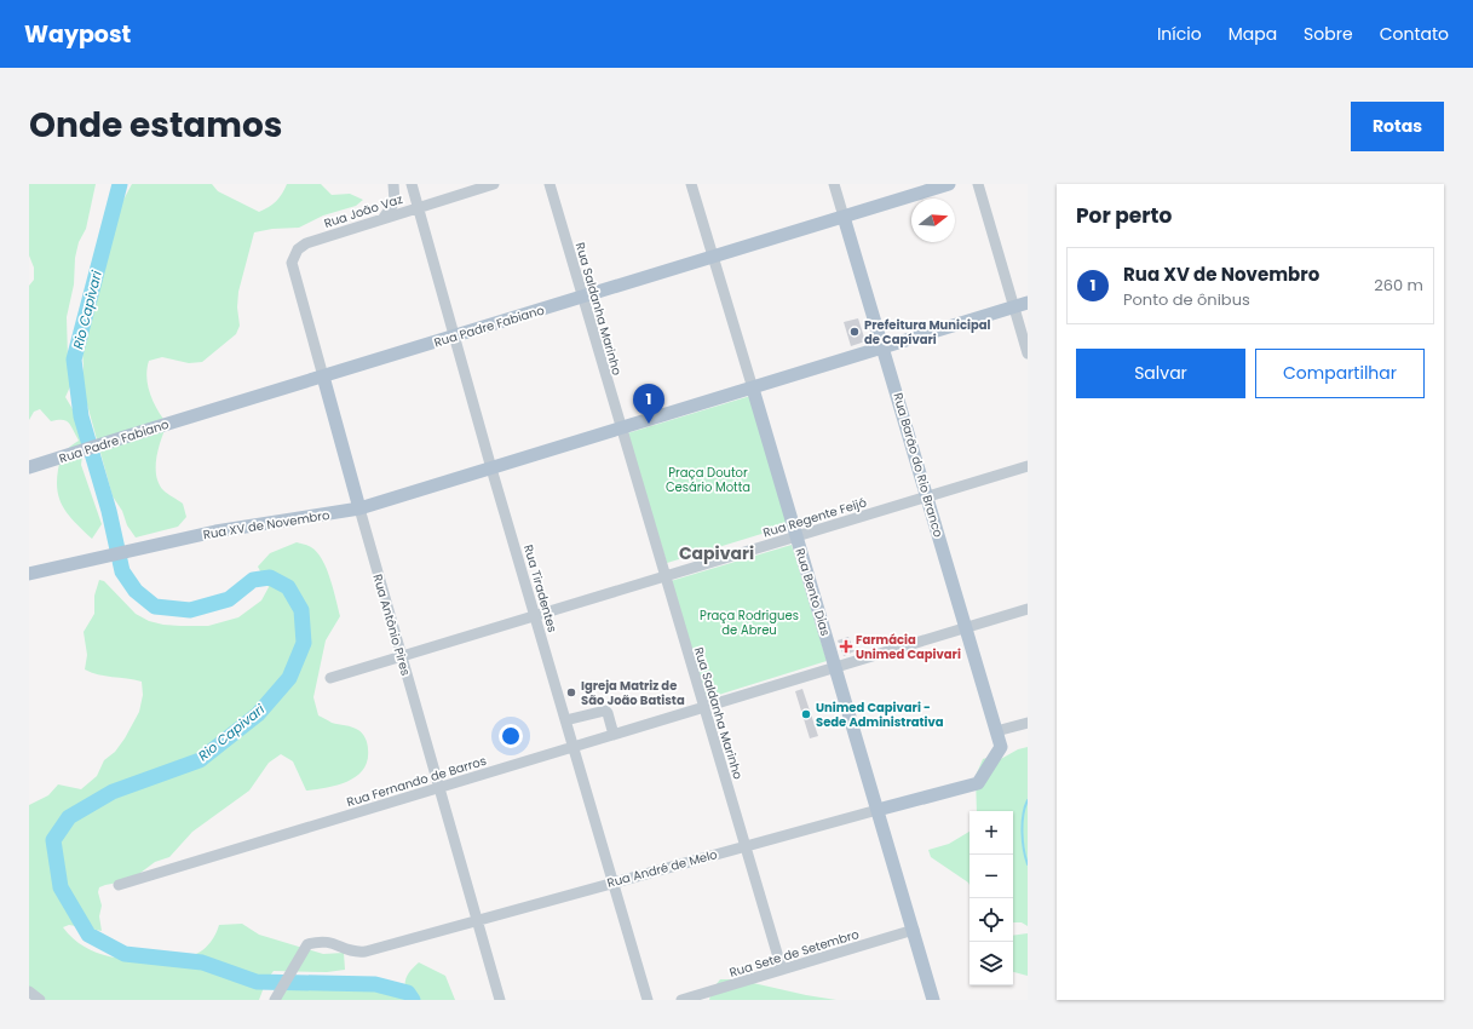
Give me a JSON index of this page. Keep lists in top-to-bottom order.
{
  "streets": {
    "main road": [
      "Rua Padre Fabiano",
      "Rua Barão do Rio Branco",
      "Rua XV de Novembro",
      "Rua Bento Dias",
      "Rua Antônio Pires",
      "Rua André de Melo"
    ],
    "street": [
      "Rua João Vaz",
      "Rua Saldanha Marinho",
      "Rua Regente Feijó",
      "Rua Tiradentes",
      "Rua Fernando de Barros",
      "Rua Sete de Setembro"
    ]
  },
  "crossings": [
    ["Rua João Vaz", "Rua Tiradentes"],
    ["Rua João Vaz", "Rua Antônio Pires"],
    ["Rua Saldanha Marinho", "Rua Padre Fabiano"],
    ["Rua Saldanha Marinho", "Rua Regente Feijó"],
    ["Rua Saldanha Marinho", "Rua XV de Novembro"],
    ["Rua Saldanha Marinho", "Rua Fernando de Barros"],
    ["Rua Saldanha Marinho", "Rua André de Melo"],
    ["Rua Saldanha Marinho", "Rua Sete de Setembro"],
    ["Rua Padre Fabiano", "Rua Barão do Rio Branco"],
    ["Rua Padre Fabiano", "Rua Tiradentes"],
    ["Rua Padre Fabiano", "Rua Bento Dias"],
    ["Rua Padre Fabiano", "Rua Antônio Pires"],
    ["Rua Barão do Rio Branco", "Rua Regente Feijó"],
    ["Rua Barão do Rio Branco", "Rua XV de Novembro"],
    ["Rua Barão do Rio Branco", "Rua Fernando de Barros"],
    ["Rua Barão do Rio Branco", "Rua André de Melo"],
    ["Rua Regente Feijó", "Rua Tiradentes"],
    ["Rua Regente Feijó", "Rua Bento Dias"],
    ["Rua Regente Feijó", "Rua Antônio Pires"],
    ["Rua XV de Novembro", "Rua Tiradentes"],
    ["Rua XV de Novembro", "Rua Bento Dias"],
    ["Rua XV de Novembro", "Rua Antônio Pires"],
    ["Rua Tiradentes", "Rua Fernando de Barros"],
    ["Rua Tiradentes", "Rua André de Melo"],
    ["Rua Bento Dias", "Rua Fernando de Barros"],
    ["Rua Bento Dias", "Rua André de Melo"],
    ["Rua Bento Dias", "Rua Sete de Setembro"],
    ["Rua Antônio Pires", "Rua Fernando de Barros"],
    ["Rua Antônio Pires", "Rua André de Melo"]
  ],
  "districts": ["Capivari"],
  "water": ["Rio Capivari"],
  "parks": ["Praça Doutor Cesário Motta", "Praça Rodrigues de Abreu"],
  "places": {
    "other": ["Prefeitura Municipal de Capívari", "Igreja Matriz de São João Batista", "Unimed Capivari - Sede Administrativa"],
    "health": ["Farmácia Unimed Capivari"]
  },
  "north": "right",
  "page": {
    "header": "Waypost",
    "nav": [
      "Início",
      "Mapa",
      "Sobre",
      "Contato"
    ],
    "title": "Onde estamos",
    "buttons": [
      "Rotas",
      ["Salvar", "Compartilhar"]
    ],
    "heading": "Por perto",
    "list": [
      {
        "mark": "1",
        "name": "Rua XV de Novembro",
        "note": "Ponto de ônibus",
        "value": "260 m"
      }
    ],
    "pins": "1",
    "map_buttons": ["+", "−"]
  }
}
